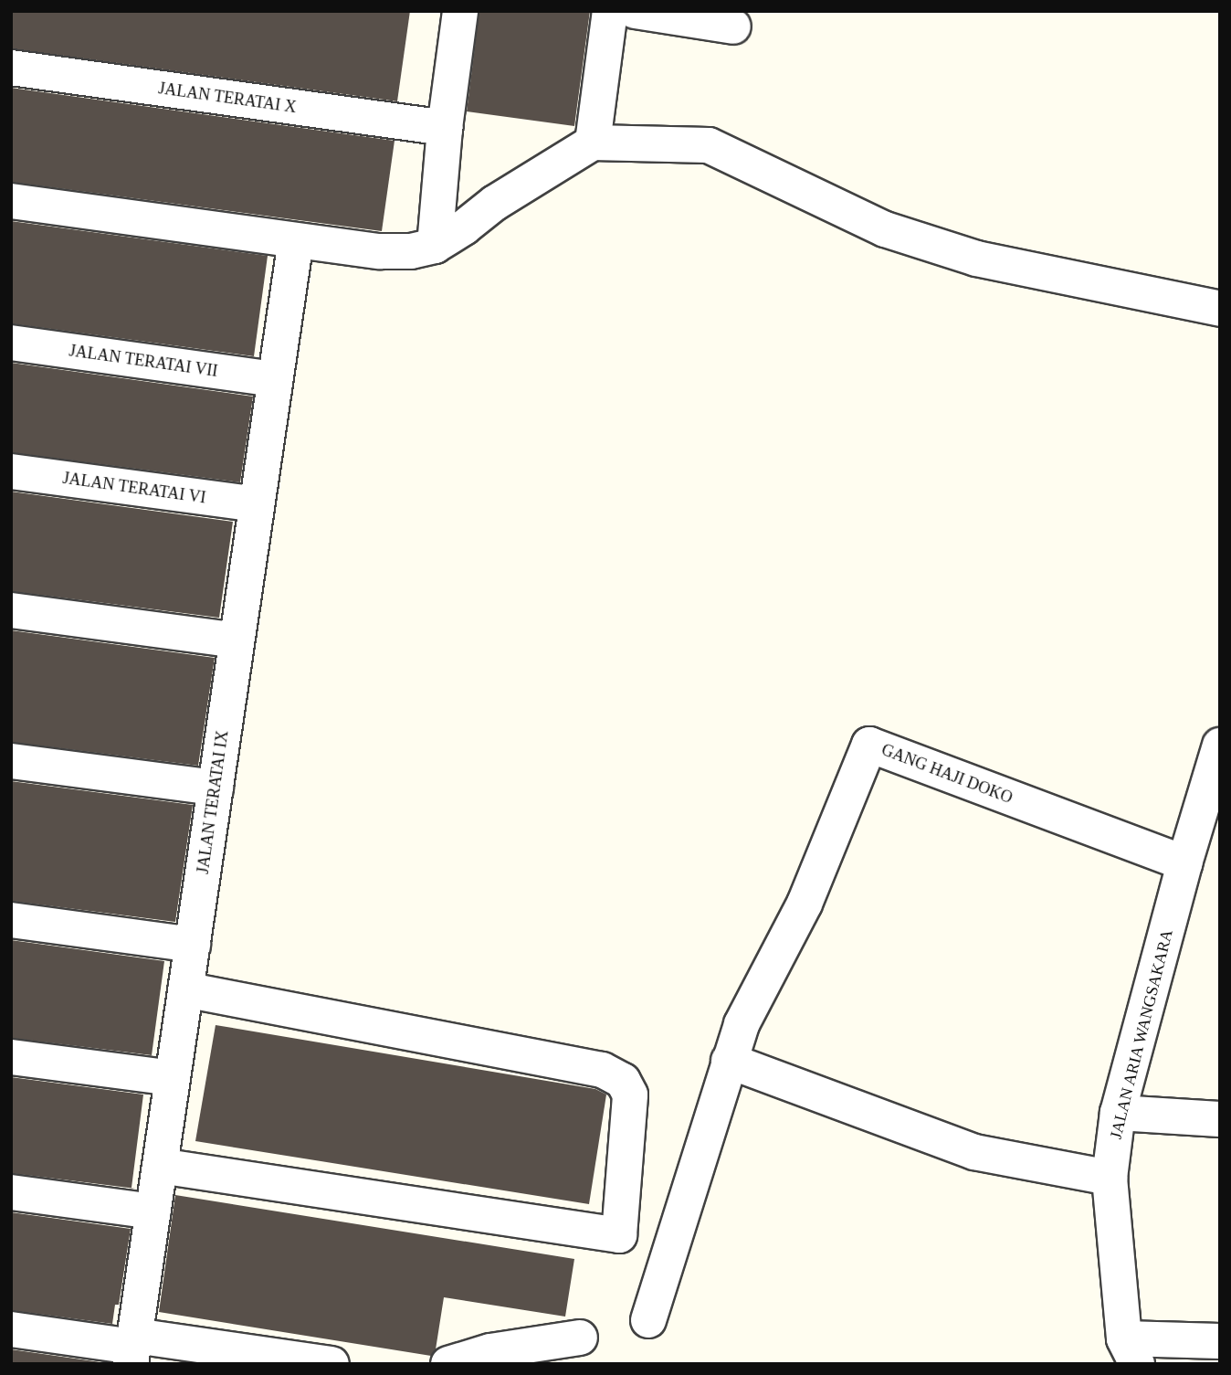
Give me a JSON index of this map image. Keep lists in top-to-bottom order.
{
  "streets": {
    "street": [
      "JALAN TERATAI X",
      "JALAN TERATAI VII",
      "JALAN TERATAI VI",
      "GANG HAJI DOKO",
      "JALAN TERATAI IX",
      "JALAN ARIA WANGSAKARA"
    ]
  },
  "crossings": [
    ["JALAN TERATAI VII", "JALAN TERATAI IX"],
    ["JALAN TERATAI VI", "JALAN TERATAI IX"],
    ["GANG HAJI DOKO", "JALAN ARIA WANGSAKARA"]
  ]
}
